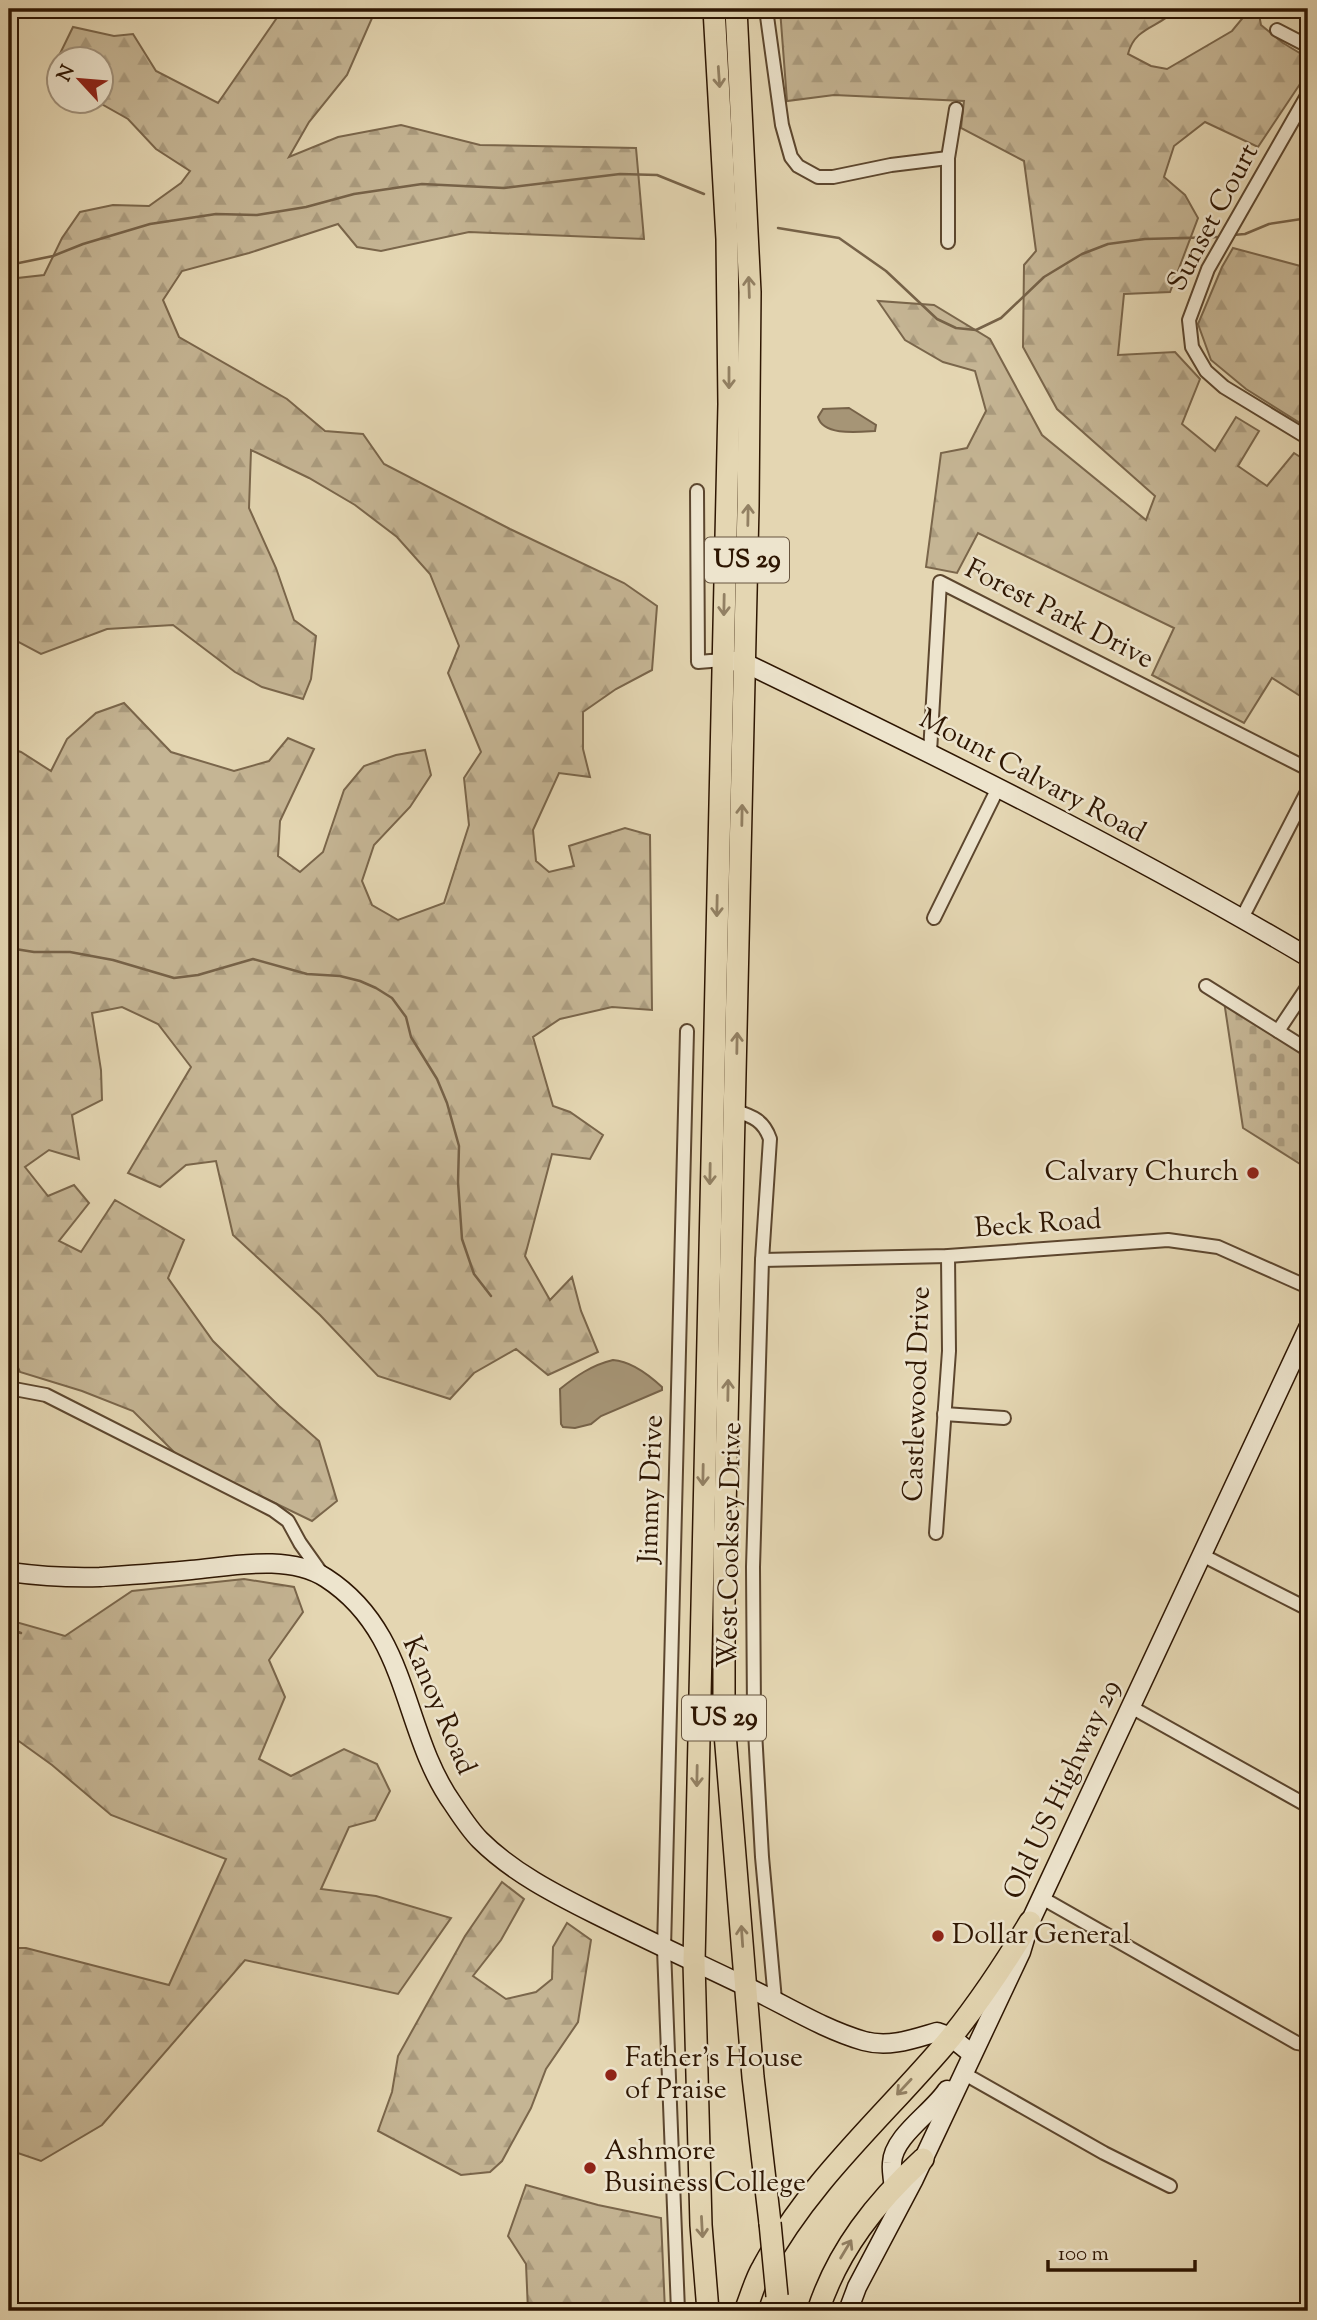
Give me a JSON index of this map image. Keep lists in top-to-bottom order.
{
  "streets": {
    "highway": ["US 29"],
    "street": [
      "Sunset Court",
      "Forest Park Drive",
      "Mount Calvary Road",
      "Beck Road",
      "Castlewood Drive",
      "Jimmy Drive",
      "West Cooksey Drive",
      "Kanoy Road",
      "Old US Highway 29"
    ]
  },
  "crossings": [
    ["US 29", "Mount Calvary Road"],
    ["US 29", "West Cooksey Drive"],
    ["US 29", "Kanoy Road"],
    ["Forest Park Drive", "Mount Calvary Road"],
    ["Beck Road", "Castlewood Drive"],
    ["Beck Road", "West Cooksey Drive"],
    ["Jimmy Drive", "Kanoy Road"],
    ["West Cooksey Drive", "Kanoy Road"]
  ],
  "places": [
    "Calvary Church",
    "Dollar General",
    "Father's House of Praise",
    "Ashmore Business College"
  ],
  "scale_bar": "100 m",
  "north": "top left"
}
